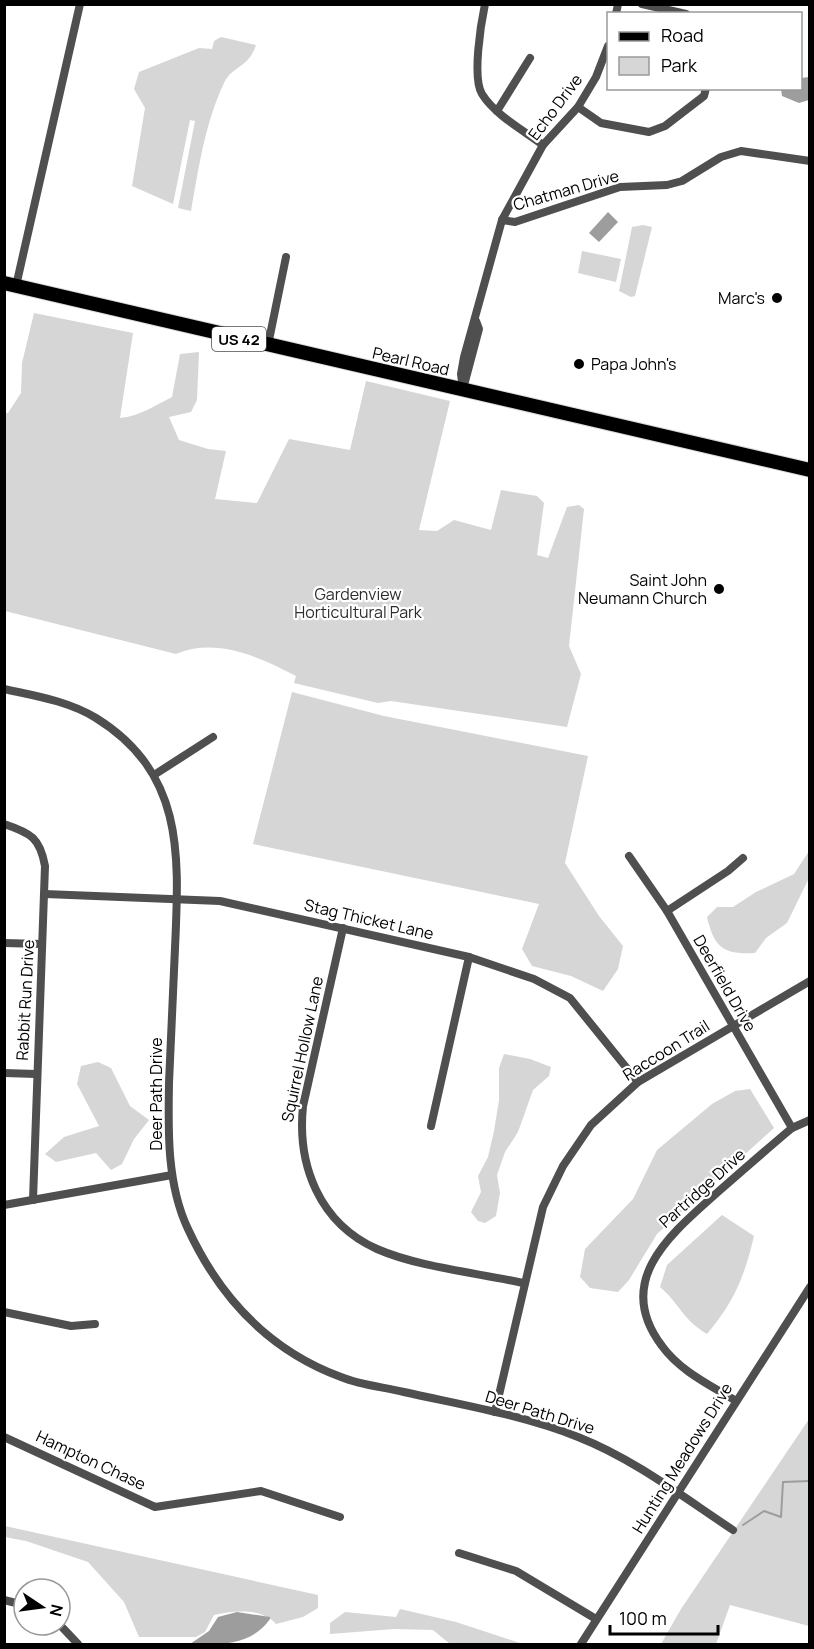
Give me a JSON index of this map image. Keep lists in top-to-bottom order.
{
  "streets": {
    "main road": ["US 42", "Pearl Road"],
    "street": [
      "Echo Drive",
      "Chatman Drive",
      "Stag Thicket Lane",
      "Deerfield Drive",
      "Rabbit Run Drive",
      "Squirrel Hollow Lane",
      "Raccoon Trail",
      "Deer Path Drive",
      "Partridge Drive",
      "Hunting Meadows Drive",
      "Hampton Chase"
    ]
  },
  "crossings": [
    ["Echo Drive", "Chatman Drive"],
    ["Echo Drive", "Pearl Road"],
    ["Stag Thicket Lane", "Rabbit Run Drive"],
    ["Stag Thicket Lane", "Squirrel Hollow Lane"],
    ["Stag Thicket Lane", "Raccoon Trail"],
    ["Stag Thicket Lane", "Deer Path Drive"],
    ["Deerfield Drive", "Raccoon Trail"],
    ["Deerfield Drive", "Partridge Drive"],
    ["Squirrel Hollow Lane", "Raccoon Trail"],
    ["Raccoon Trail", "Deer Path Drive"],
    ["Deer Path Drive", "Hunting Meadows Drive"],
    ["Partridge Drive", "Hunting Meadows Drive"]
  ],
  "parks": ["Gardenview Horticultural Park"],
  "places": ["Marc's", "Papa John's", "Saint John Neumann Church"],
  "legend": ["Road", "Park"],
  "scale_bar": "100 m",
  "north": "right"
}
